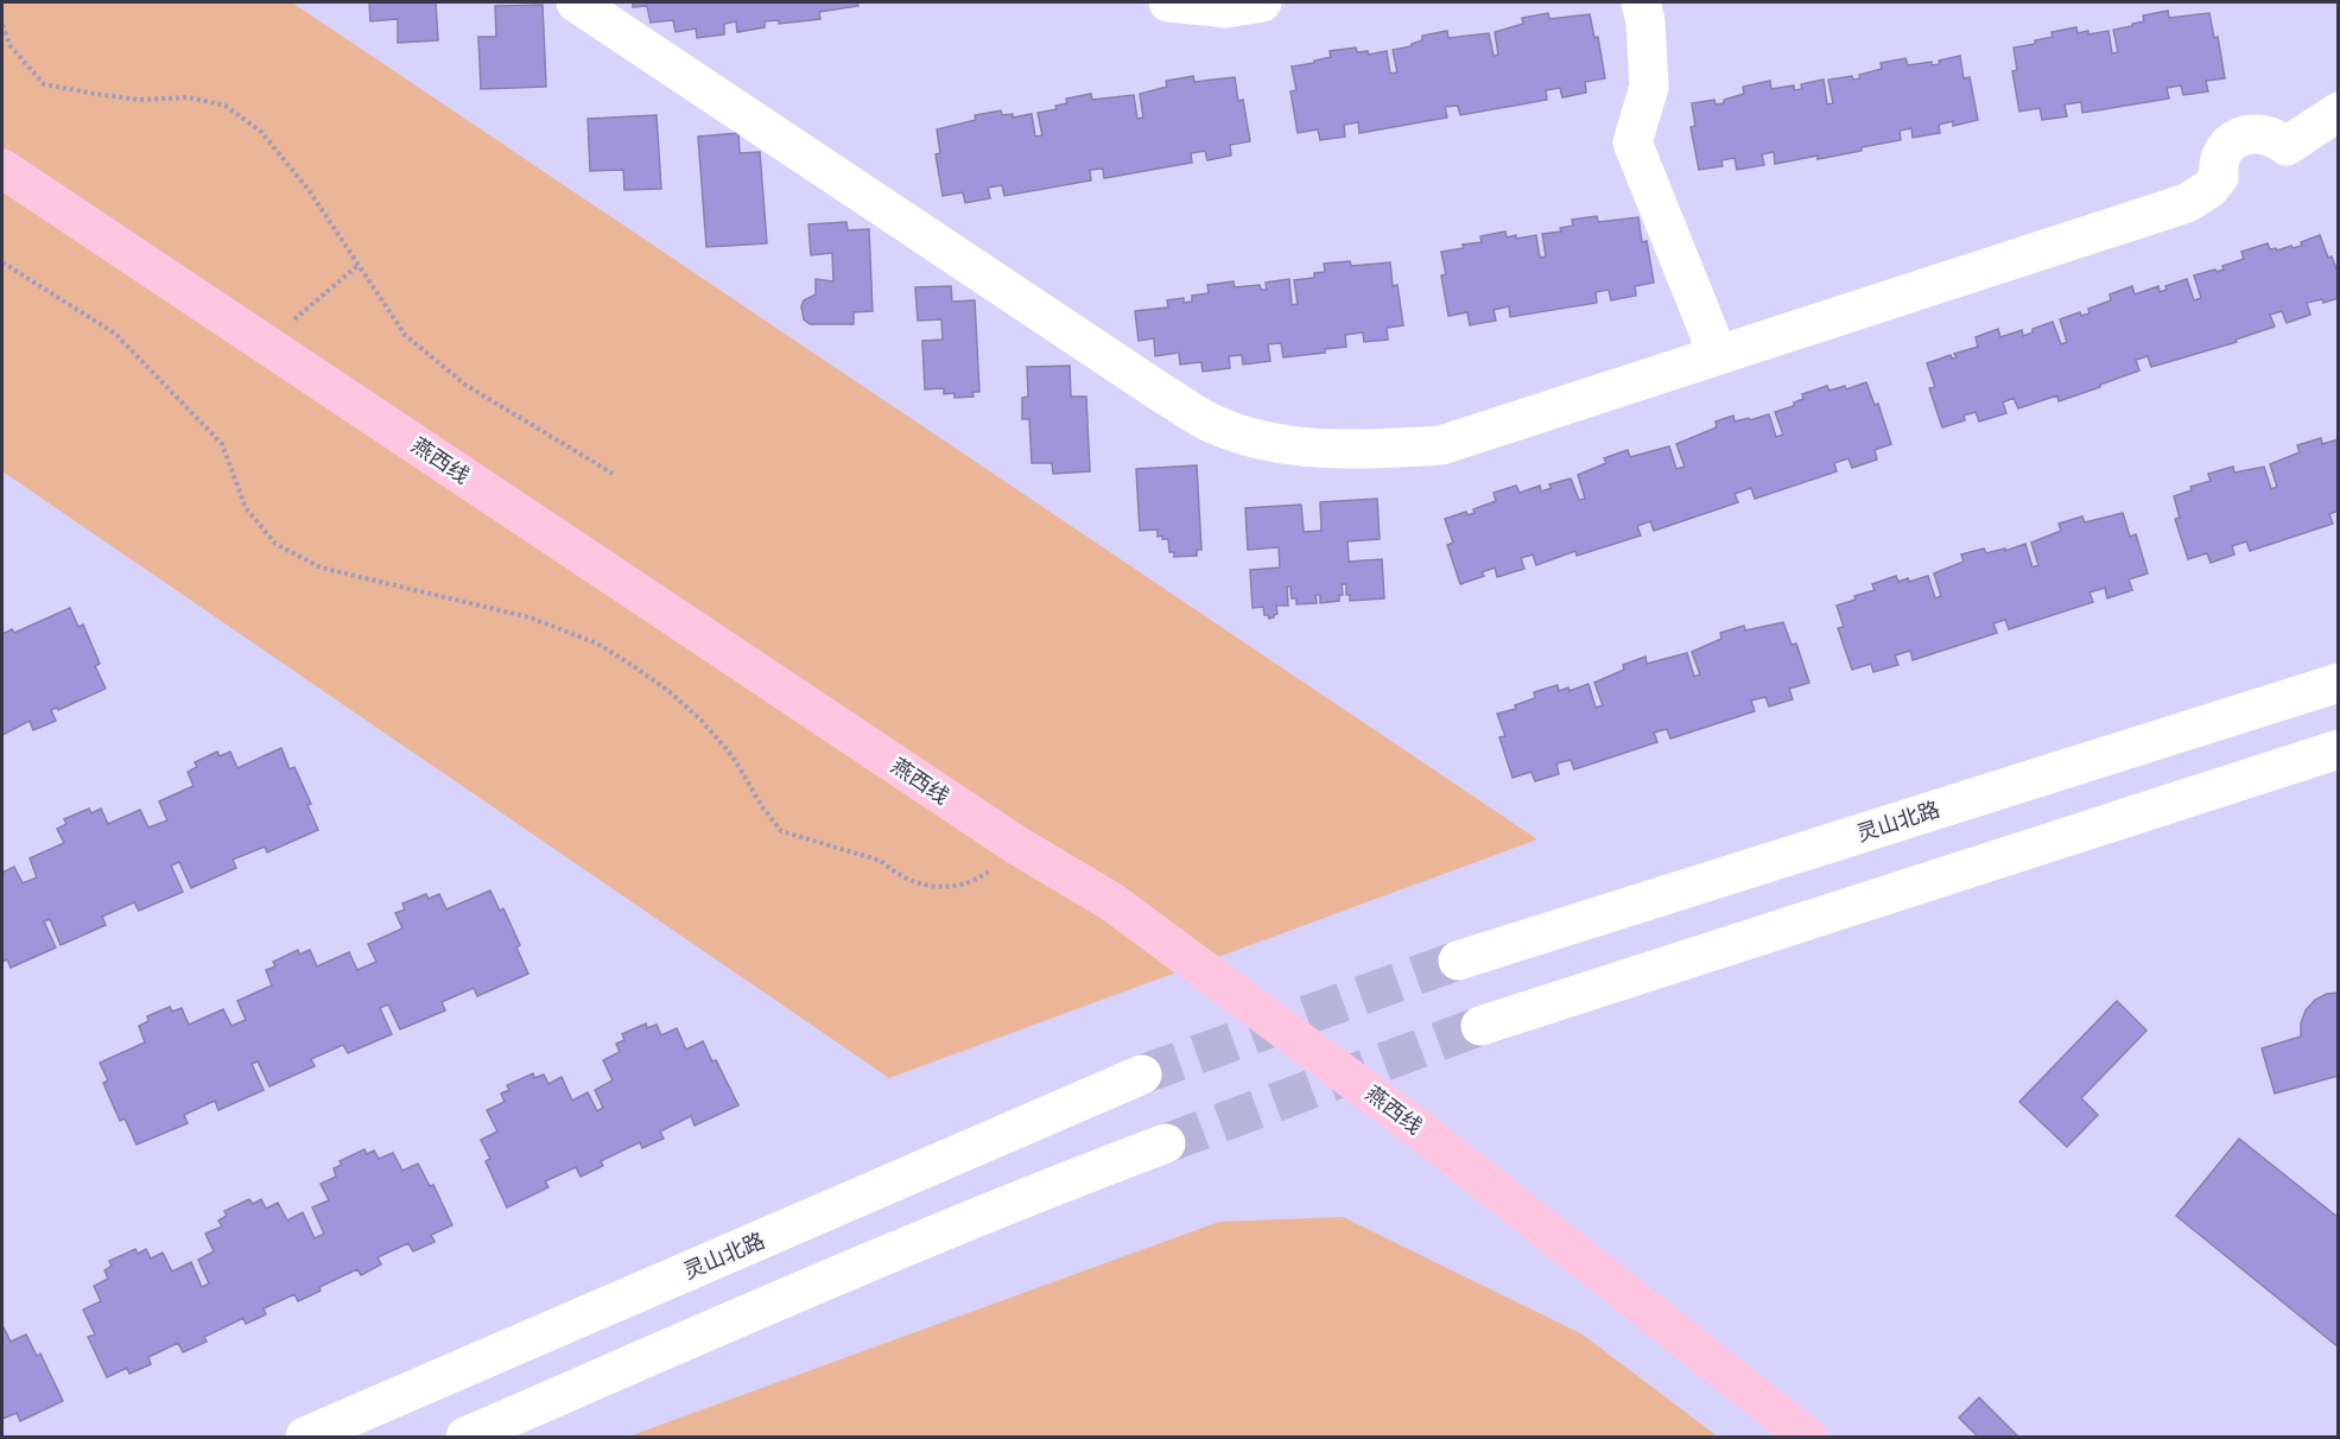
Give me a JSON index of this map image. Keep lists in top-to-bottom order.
{
  "streets": {
    "main road": ["燕西线"],
    "street": ["灵山北路"]
  }
}
